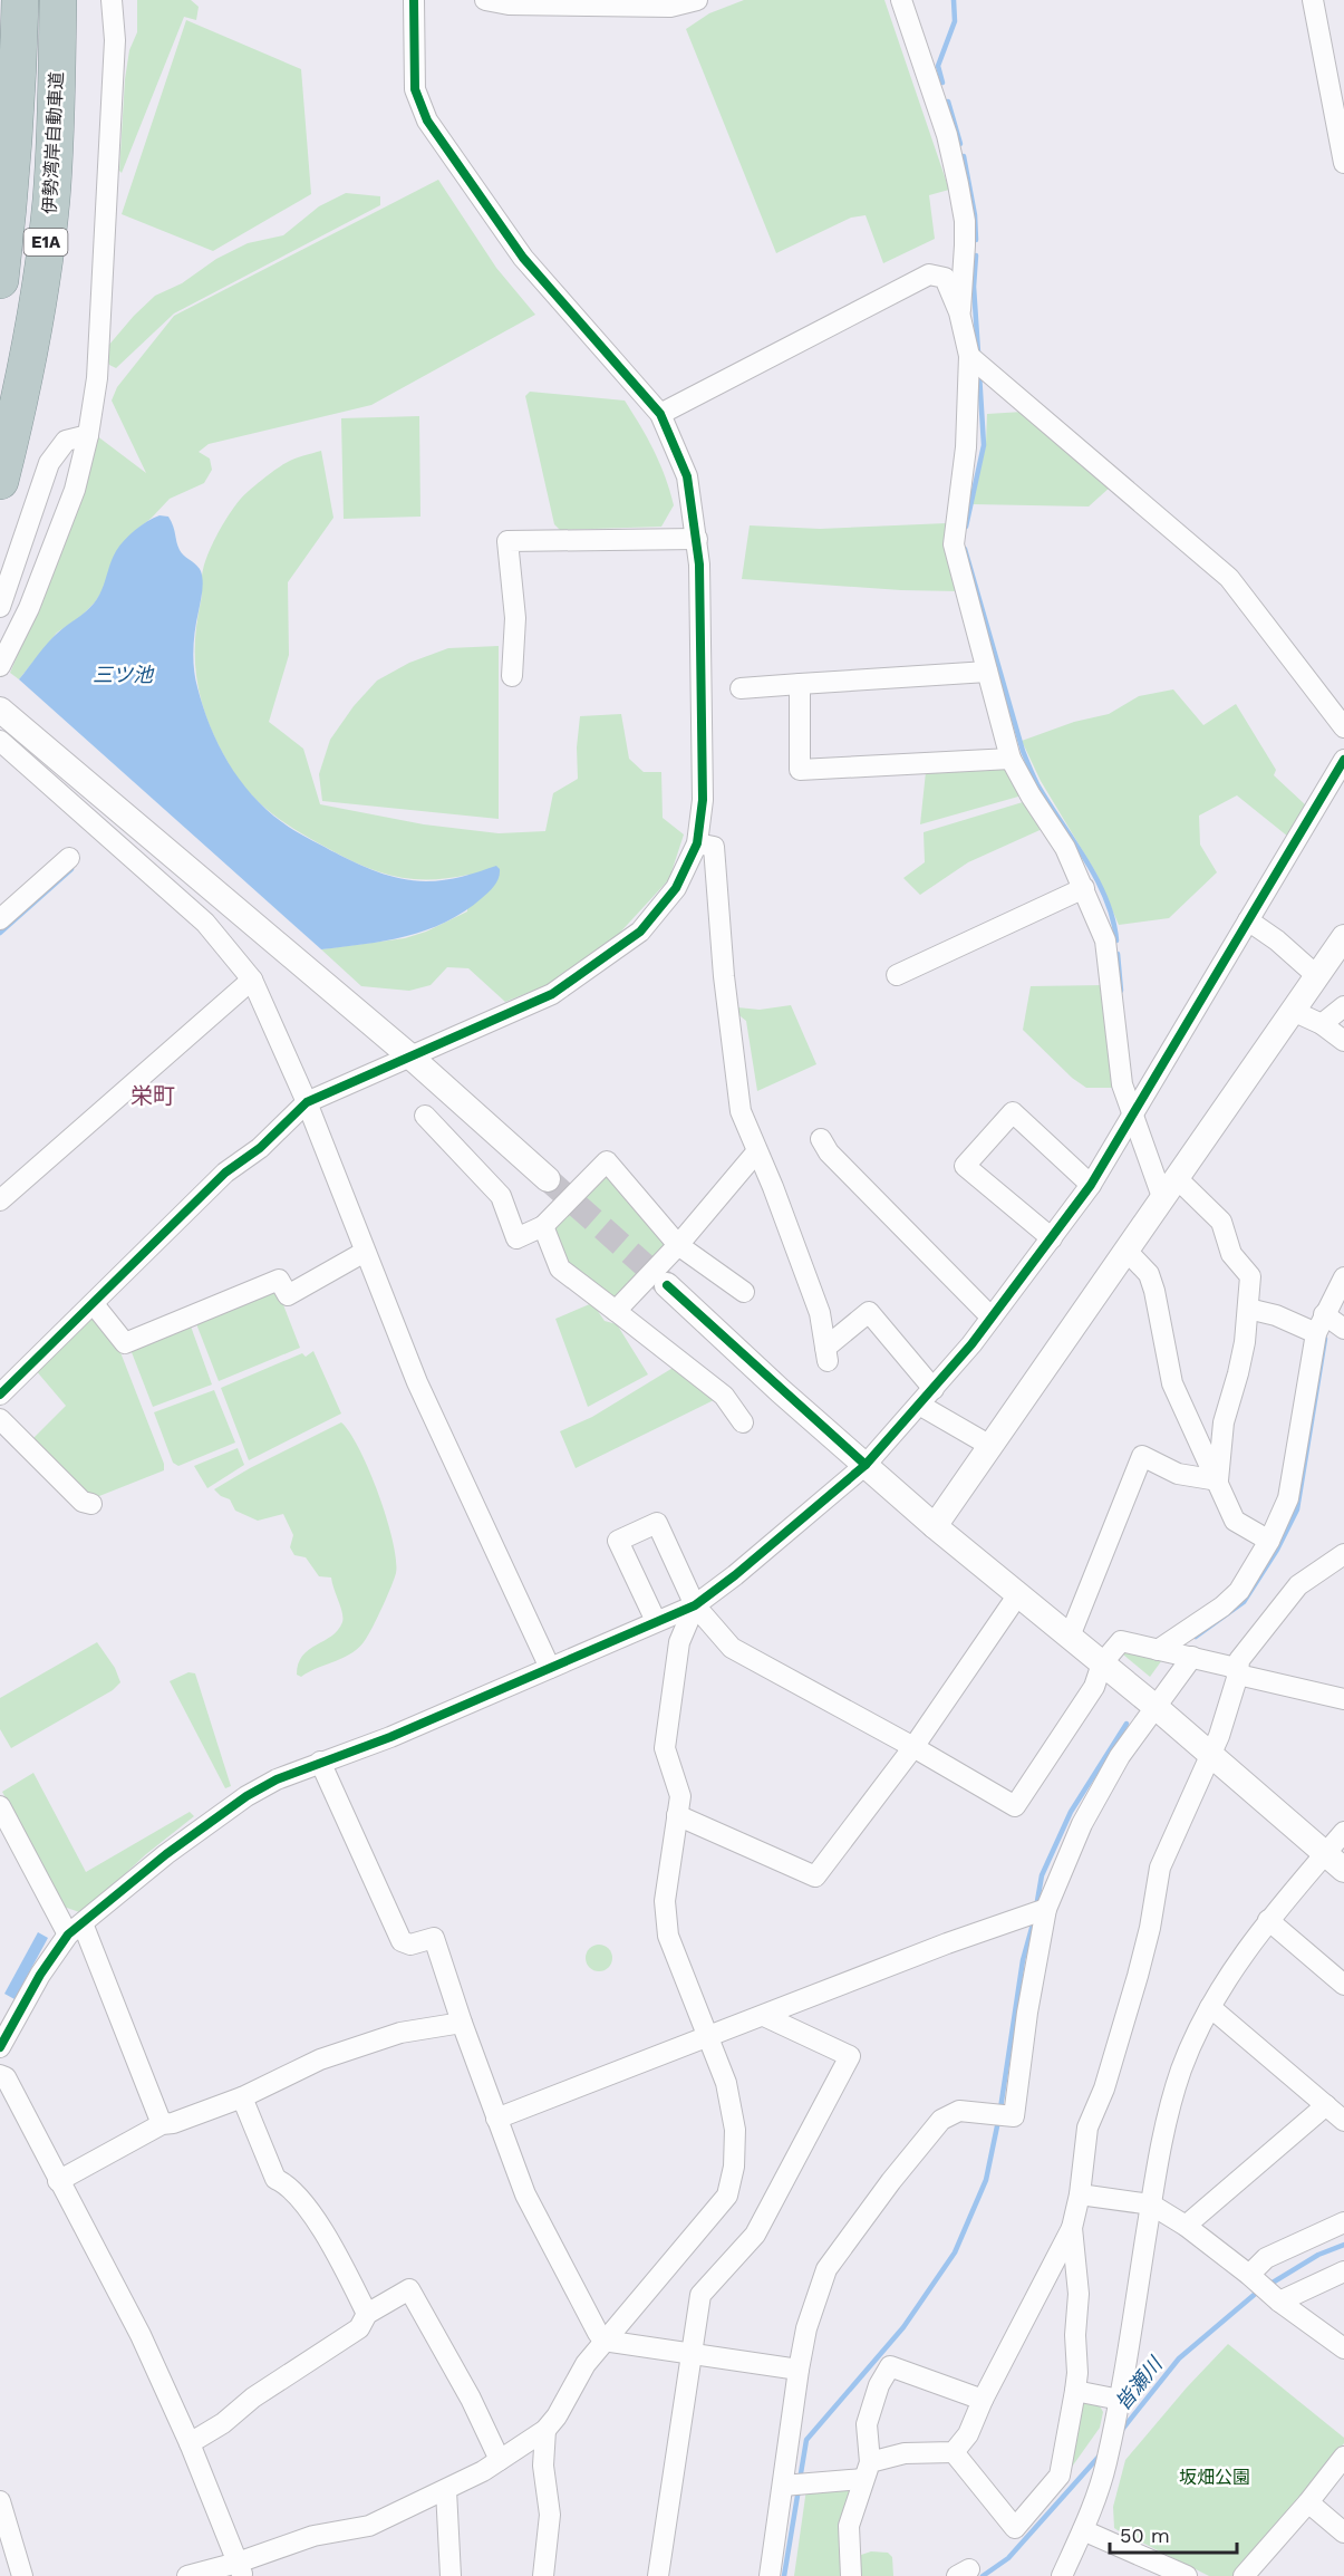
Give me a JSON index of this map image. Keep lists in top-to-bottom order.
{
  "streets": {
    "highway": ["伊勢湾岸自動車道", "E1A"]
  },
  "districts": ["栄町"],
  "water": ["三ツ池", "皆瀬川"],
  "parks": ["坂畑公園"],
  "scale_bar": "50 m"
}
